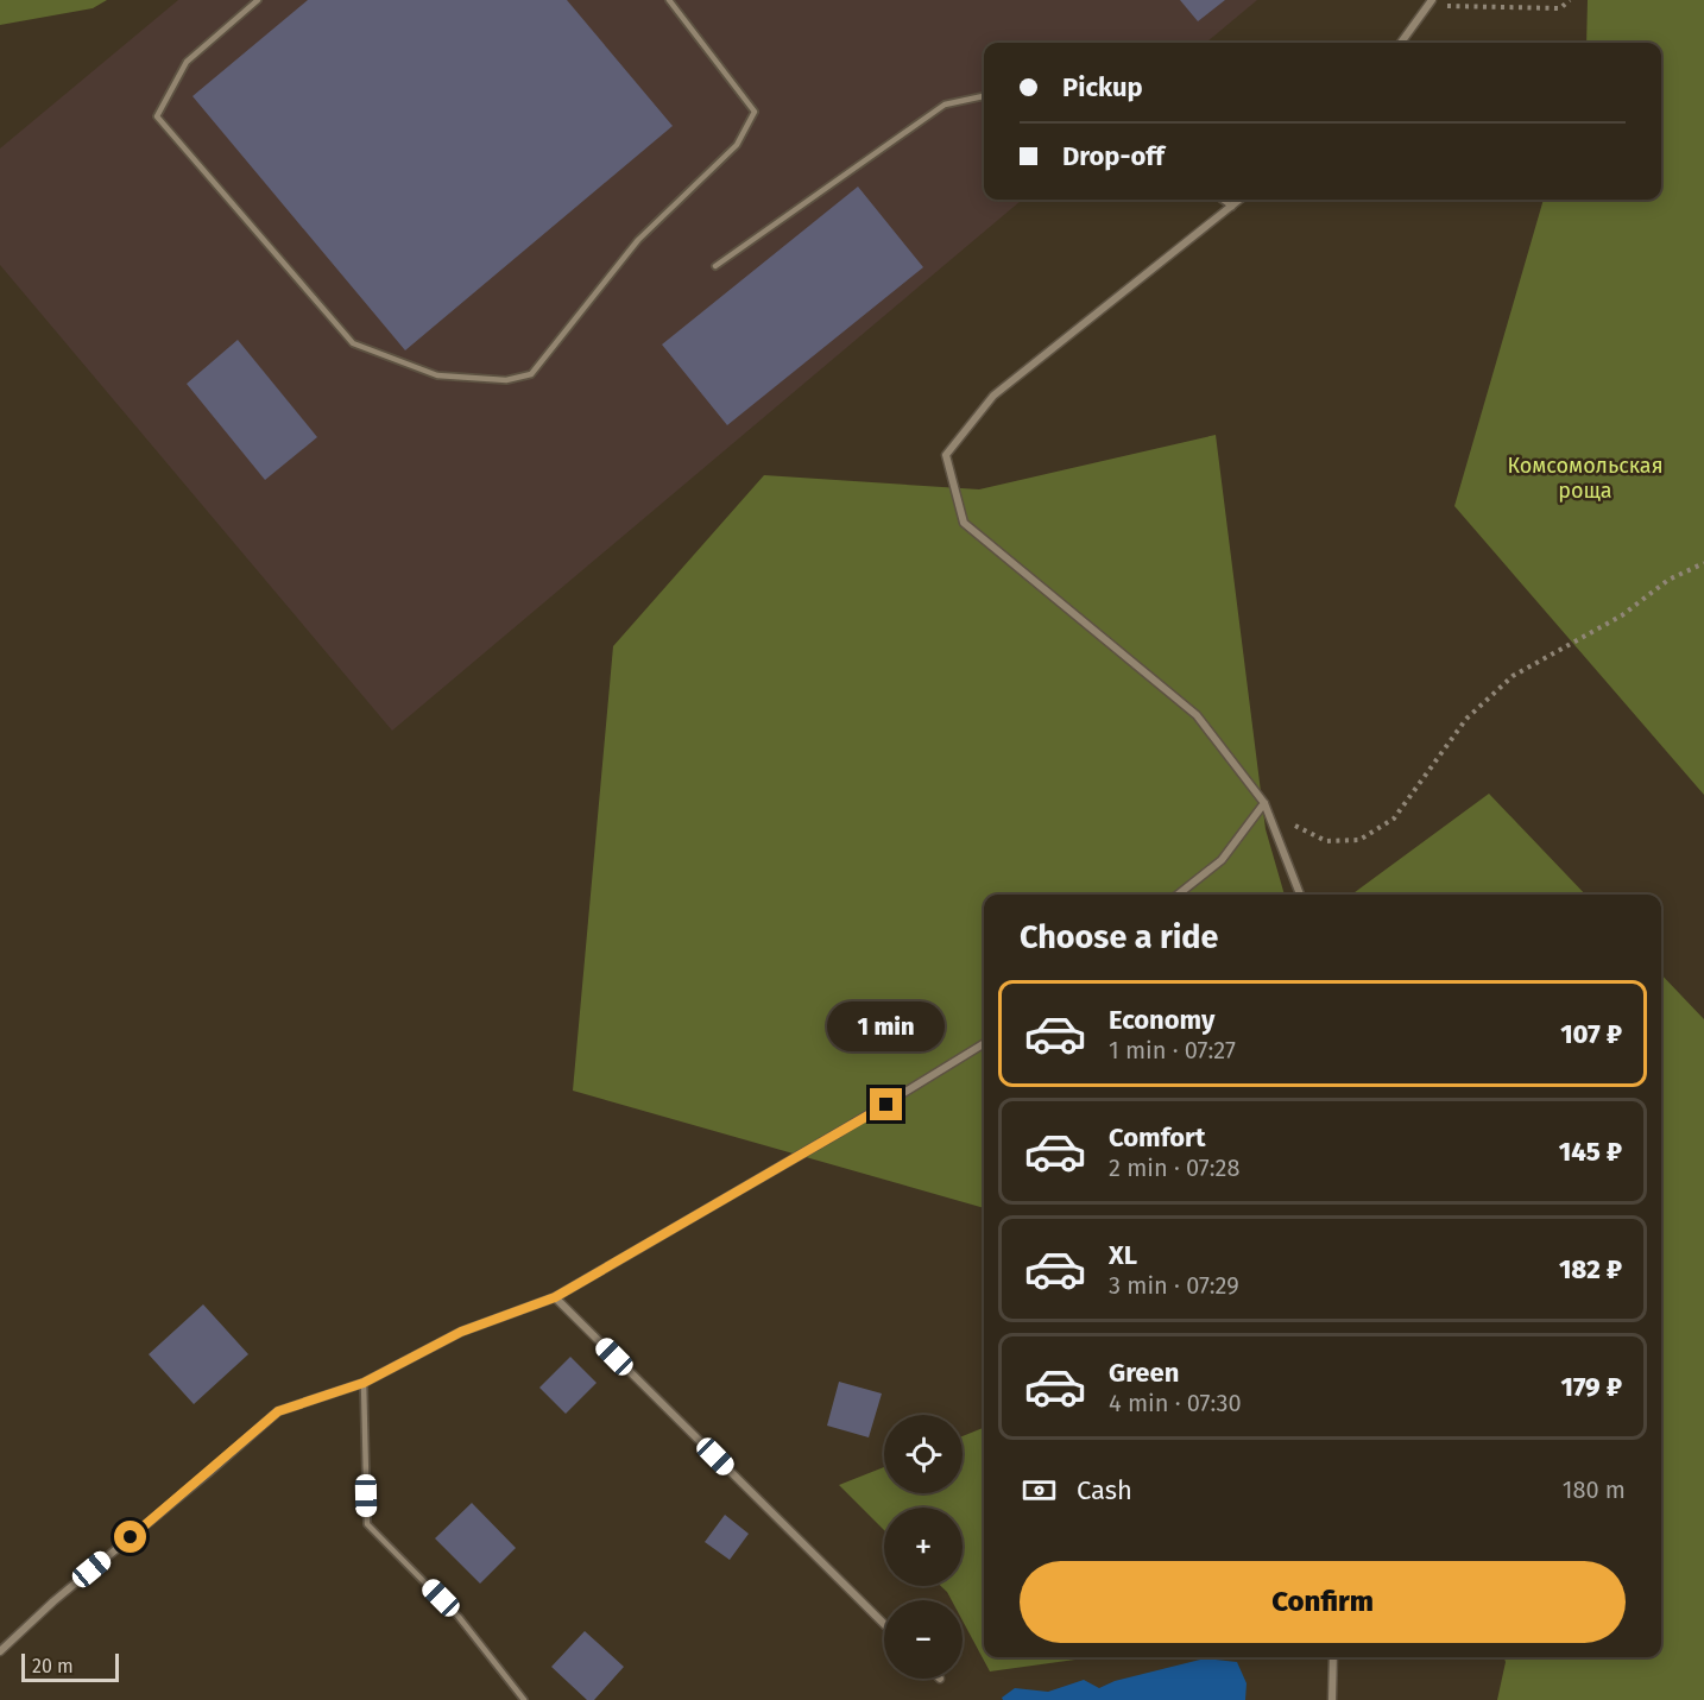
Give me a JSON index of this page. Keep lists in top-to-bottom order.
{
  "parks": ["Комсомольская роща"],
  "scale_bar": "20 m",
  "page": {
    "banner": ["Pickup", "Drop-off"],
    "heading": "Choose a ride",
    "list": [
      {
        "name": "Economy",
        "note": "1 min · 07:27",
        "value": "107 ₽"
      },
      {
        "name": "Comfort",
        "note": "2 min · 07:28",
        "value": "145 ₽"
      },
      {
        "name": "XL",
        "note": "3 min · 07:29",
        "value": "182 ₽"
      },
      {
        "name": "Green",
        "note": "4 min · 07:30",
        "value": "179 ₽"
      }
    ],
    "bubble": "1 min",
    "map_buttons": ["+", "−"],
    "pay": ["Cash", "180 m"],
    "buttons": "Confirm",
    "scale": "20 m"
  }
}
